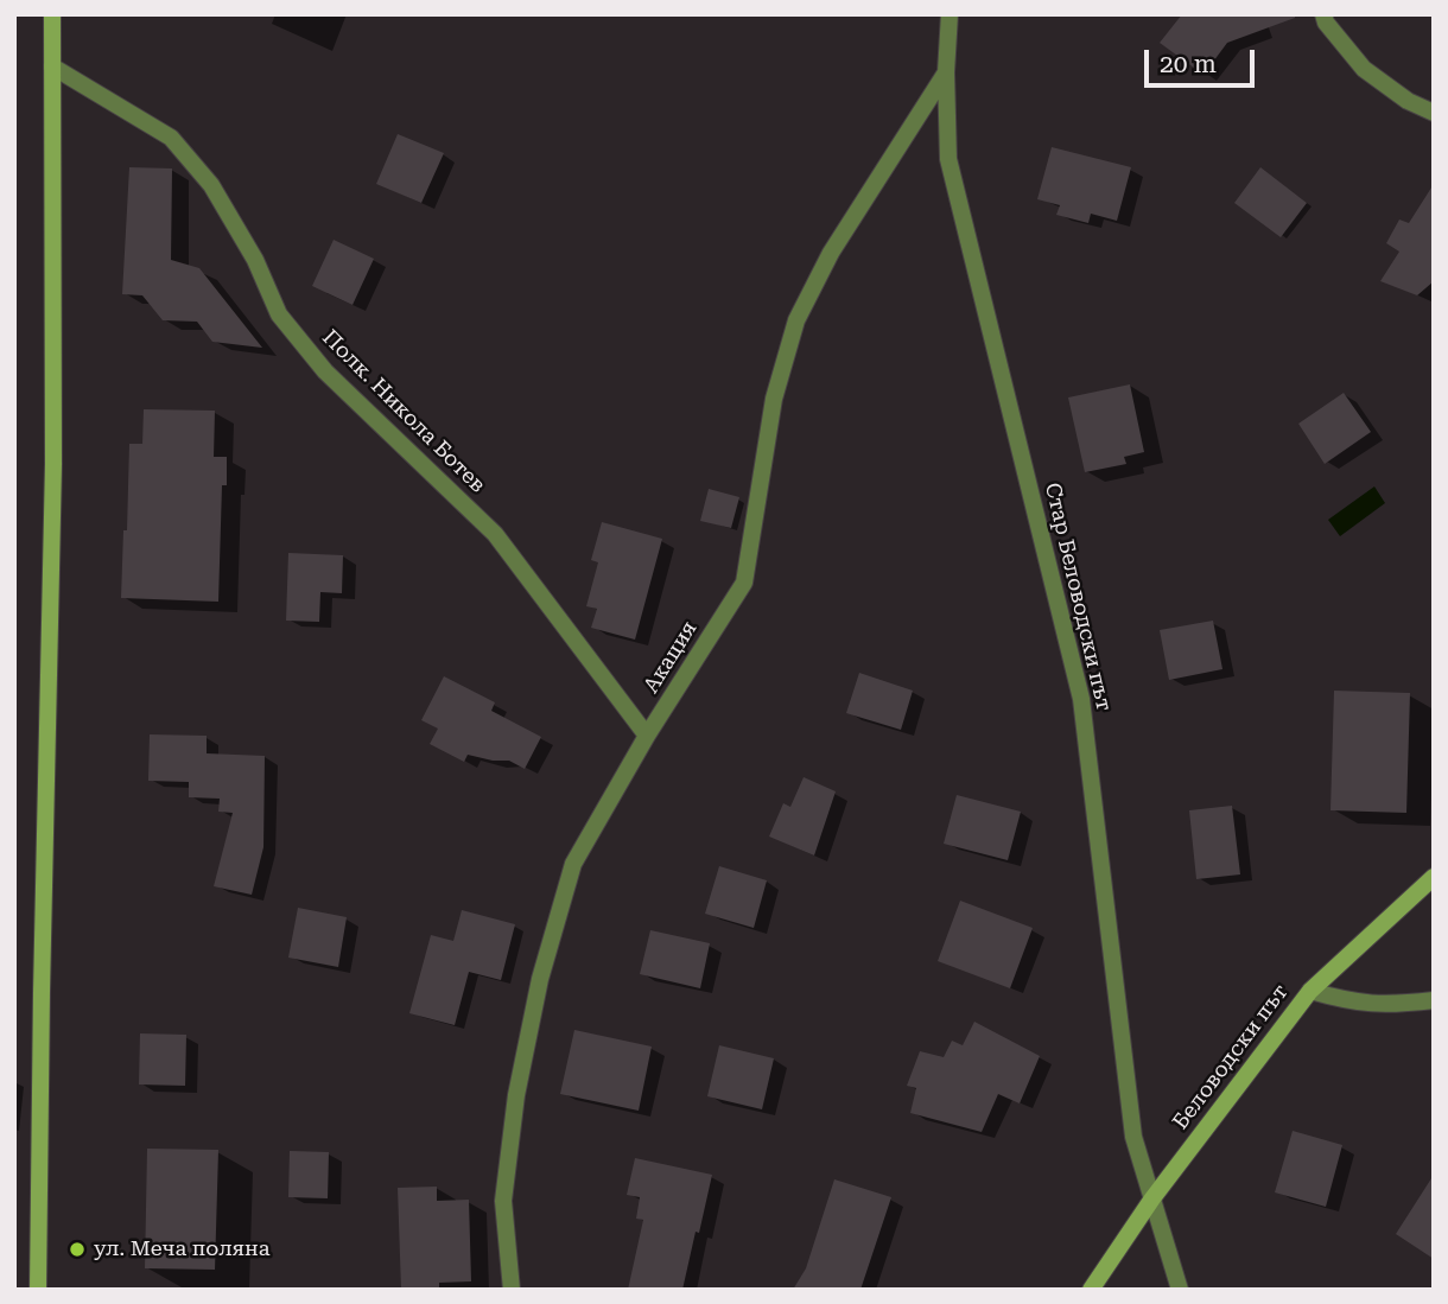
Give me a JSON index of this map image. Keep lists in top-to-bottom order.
{
  "streets": {
    "street": [
      "Полк. Никола Ботев",
      "Стар Беловодски път",
      "Акация",
      "Беловодски път"
    ]
  },
  "crossings": [
    ["Полк. Никола Ботев", "Акация"],
    ["Стар Беловодски път", "Акация"],
    ["Стар Беловодски път", "Беловодски път"]
  ],
  "places": ["ул. Меча поляна"],
  "scale_bar": "20 m"
}
